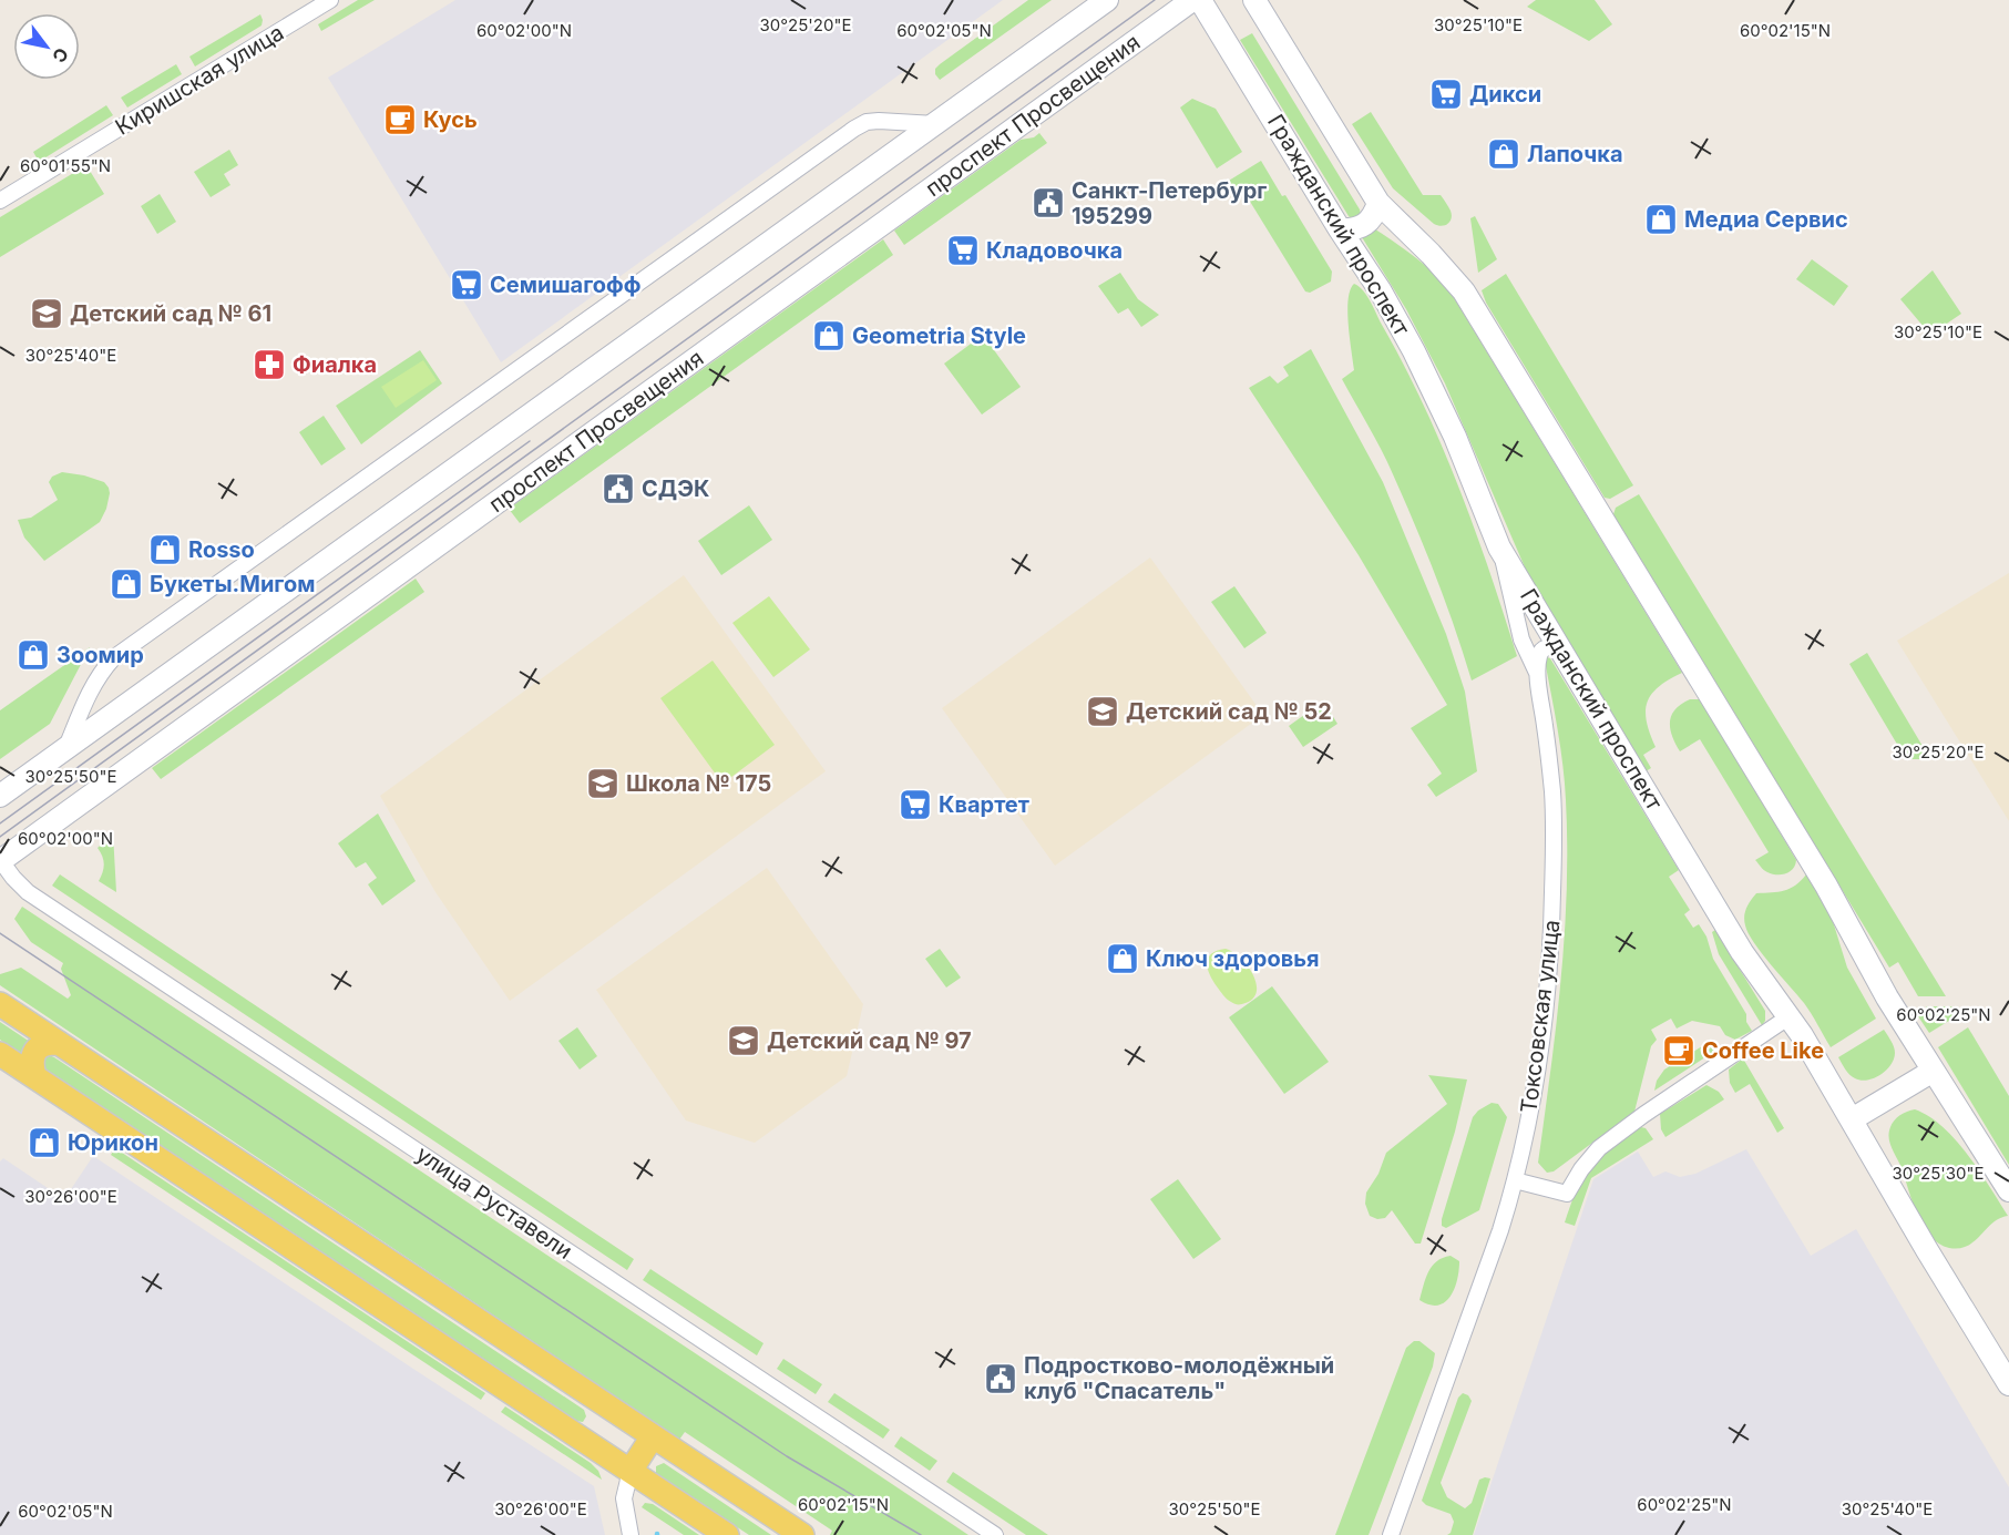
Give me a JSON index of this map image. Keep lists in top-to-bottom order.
{
  "streets": {
    "main road": ["проспект Просвещения", "Гражданский проспект"],
    "street": ["Киришская улица", "Токсовская улица", "улица Руставели"]
  },
  "crossings": [
    ["проспект Просвещения", "улица Руставели"],
    ["Гражданский проспект", "Токсовская улица"]
  ],
  "places": {
    "supermarket": [
      "Дикси",
      "Кладовочка",
      "Семишагофф",
      "Квартет"
    ],
    "cafe": ["Кусь", "Coffee Like"],
    "shop": [
      "Лапочка",
      "Медиа Сервис",
      "Geometria Style",
      "Rosso",
      "Букеты.Мигом",
      "Зоомир",
      "Ключ здоровья",
      "Юрикон"
    ],
    "public building": ["Санкт-Петербург 195299", "СДЭК", "Подростково-молодёжный клуб \"Спасатель\""],
    "school or university": [
      "Детский сад № 61",
      "Детский сад № 52",
      "Школа № 175",
      "Детский сад № 97"
    ],
    "pharmacy": ["Фиалка"]
  },
  "north": "bottom right",
  "coordinates": [
    "30°25'10\"E",
    "30°25'20\"E",
    "60°02'00\"N",
    "60°02'05\"N",
    "60°02'15\"N",
    "60°01'55\"N",
    "30°25'40\"E",
    "30°25'50\"E",
    "60°02'25\"N",
    "30°25'30\"E",
    "30°26'00\"E"
  ]
}
